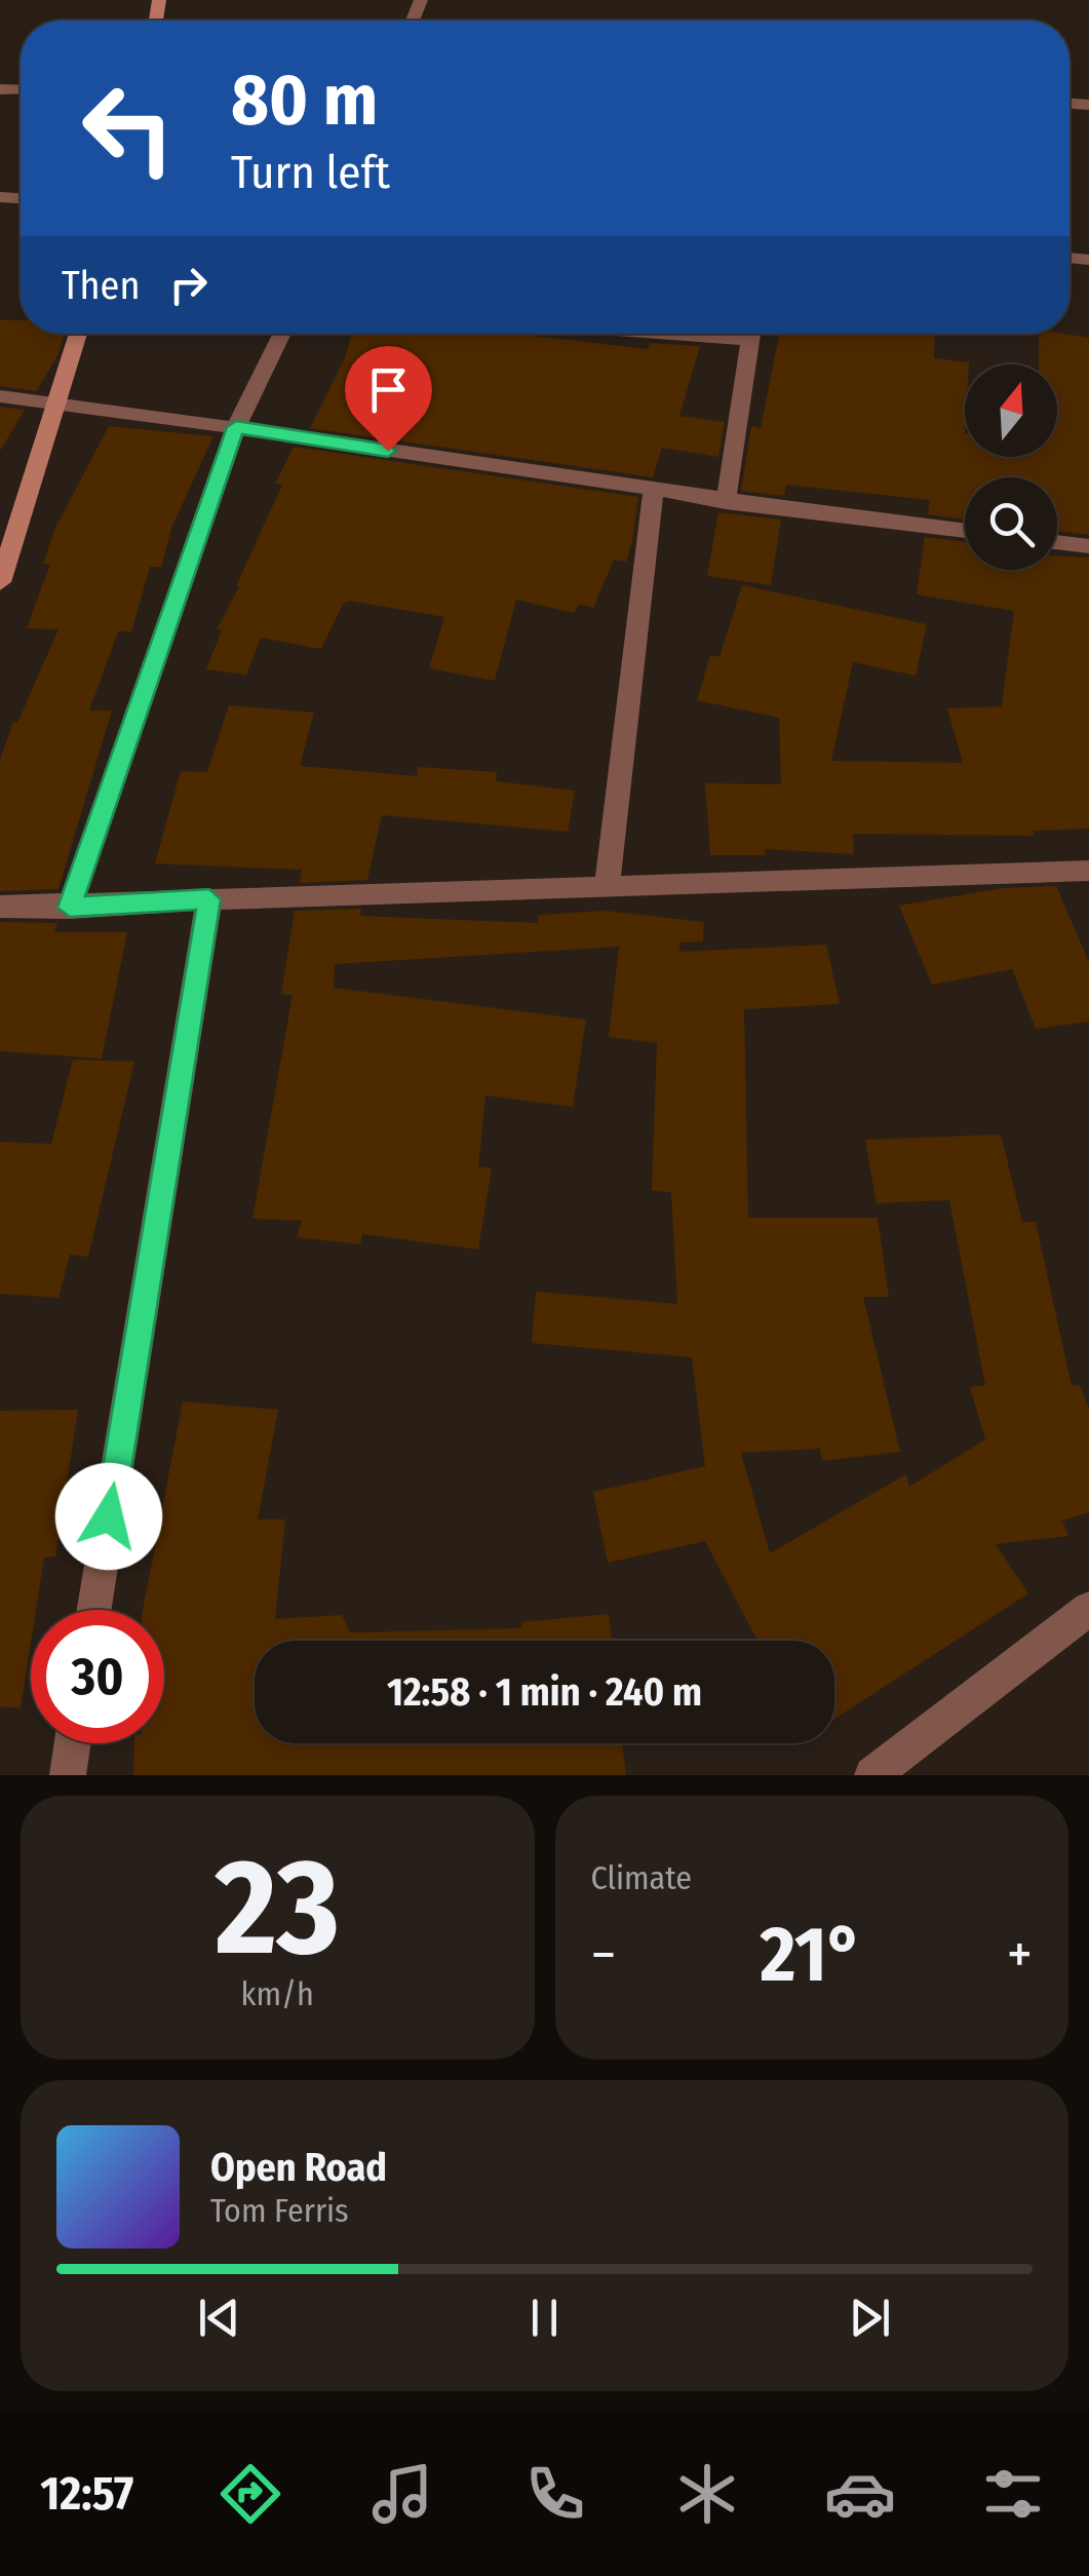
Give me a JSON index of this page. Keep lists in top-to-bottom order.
{
  "north": "top",
  "page": {
    "turn": ["80 m", "Turn left"],
    "then": "Then",
    "limit": "30",
    "trip": "12:58 · 1 min · 240 m",
    "tile": [
      ["23", "km/h"],
      "Climate"
    ],
    "heat": ["−", "21°", "+"],
    "song": ["Open Road", "Tom Ferris"],
    "tabs": "12:57"
  }
}
